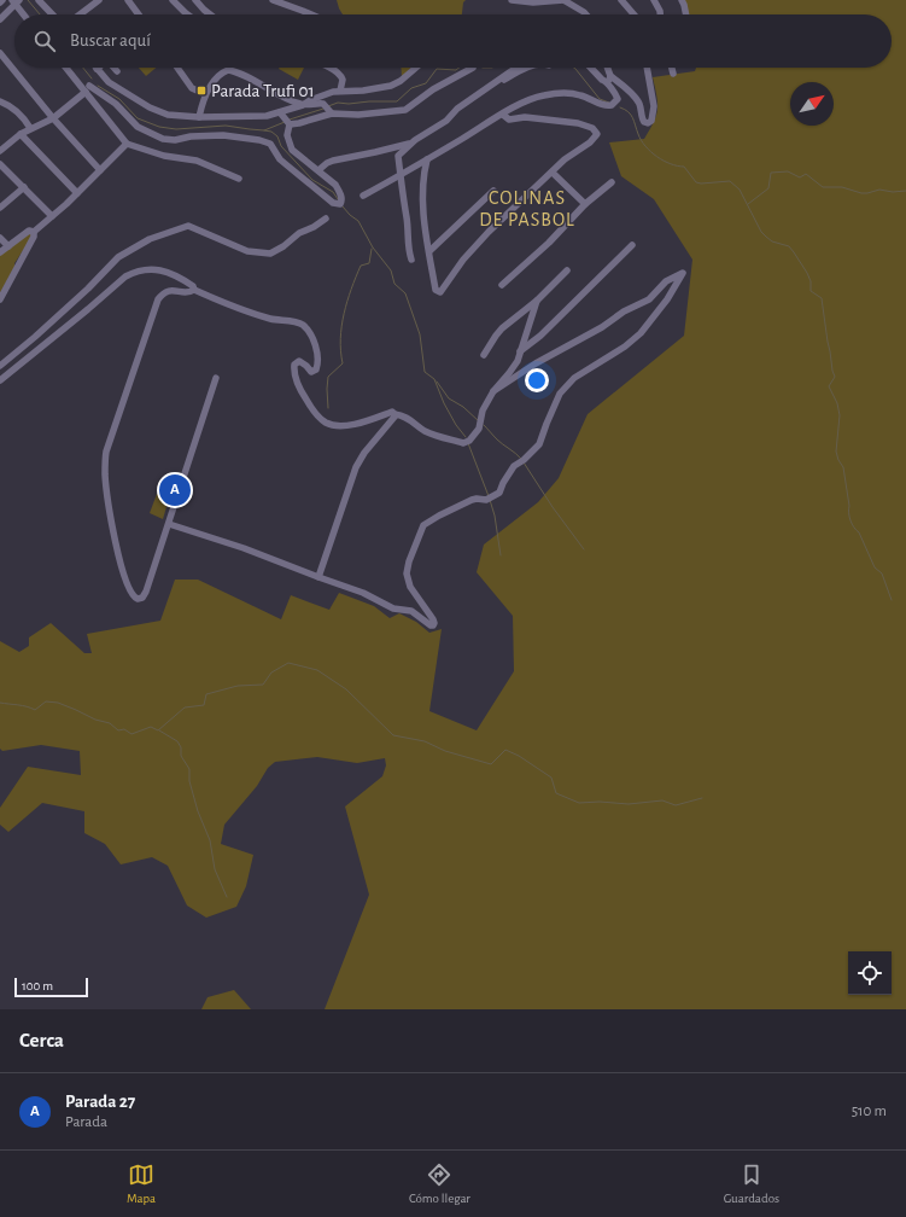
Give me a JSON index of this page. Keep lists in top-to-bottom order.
{
  "districts": ["COLINAS DE PASBOL"],
  "places": {
    "transit": ["Parada Trufi 01"]
  },
  "scale_bar": "100 m",
  "north": "top right",
  "page": {
    "search": "Buscar aquí",
    "pins": "A",
    "scale": "100 m",
    "heading": "Cerca",
    "list": [
      {
        "mark": "A",
        "name": "Parada 27",
        "note": "Parada",
        "value": "510 m"
      }
    ],
    "nav": ["Mapa", "Cómo llegar", "Guardados"]
  }
}
